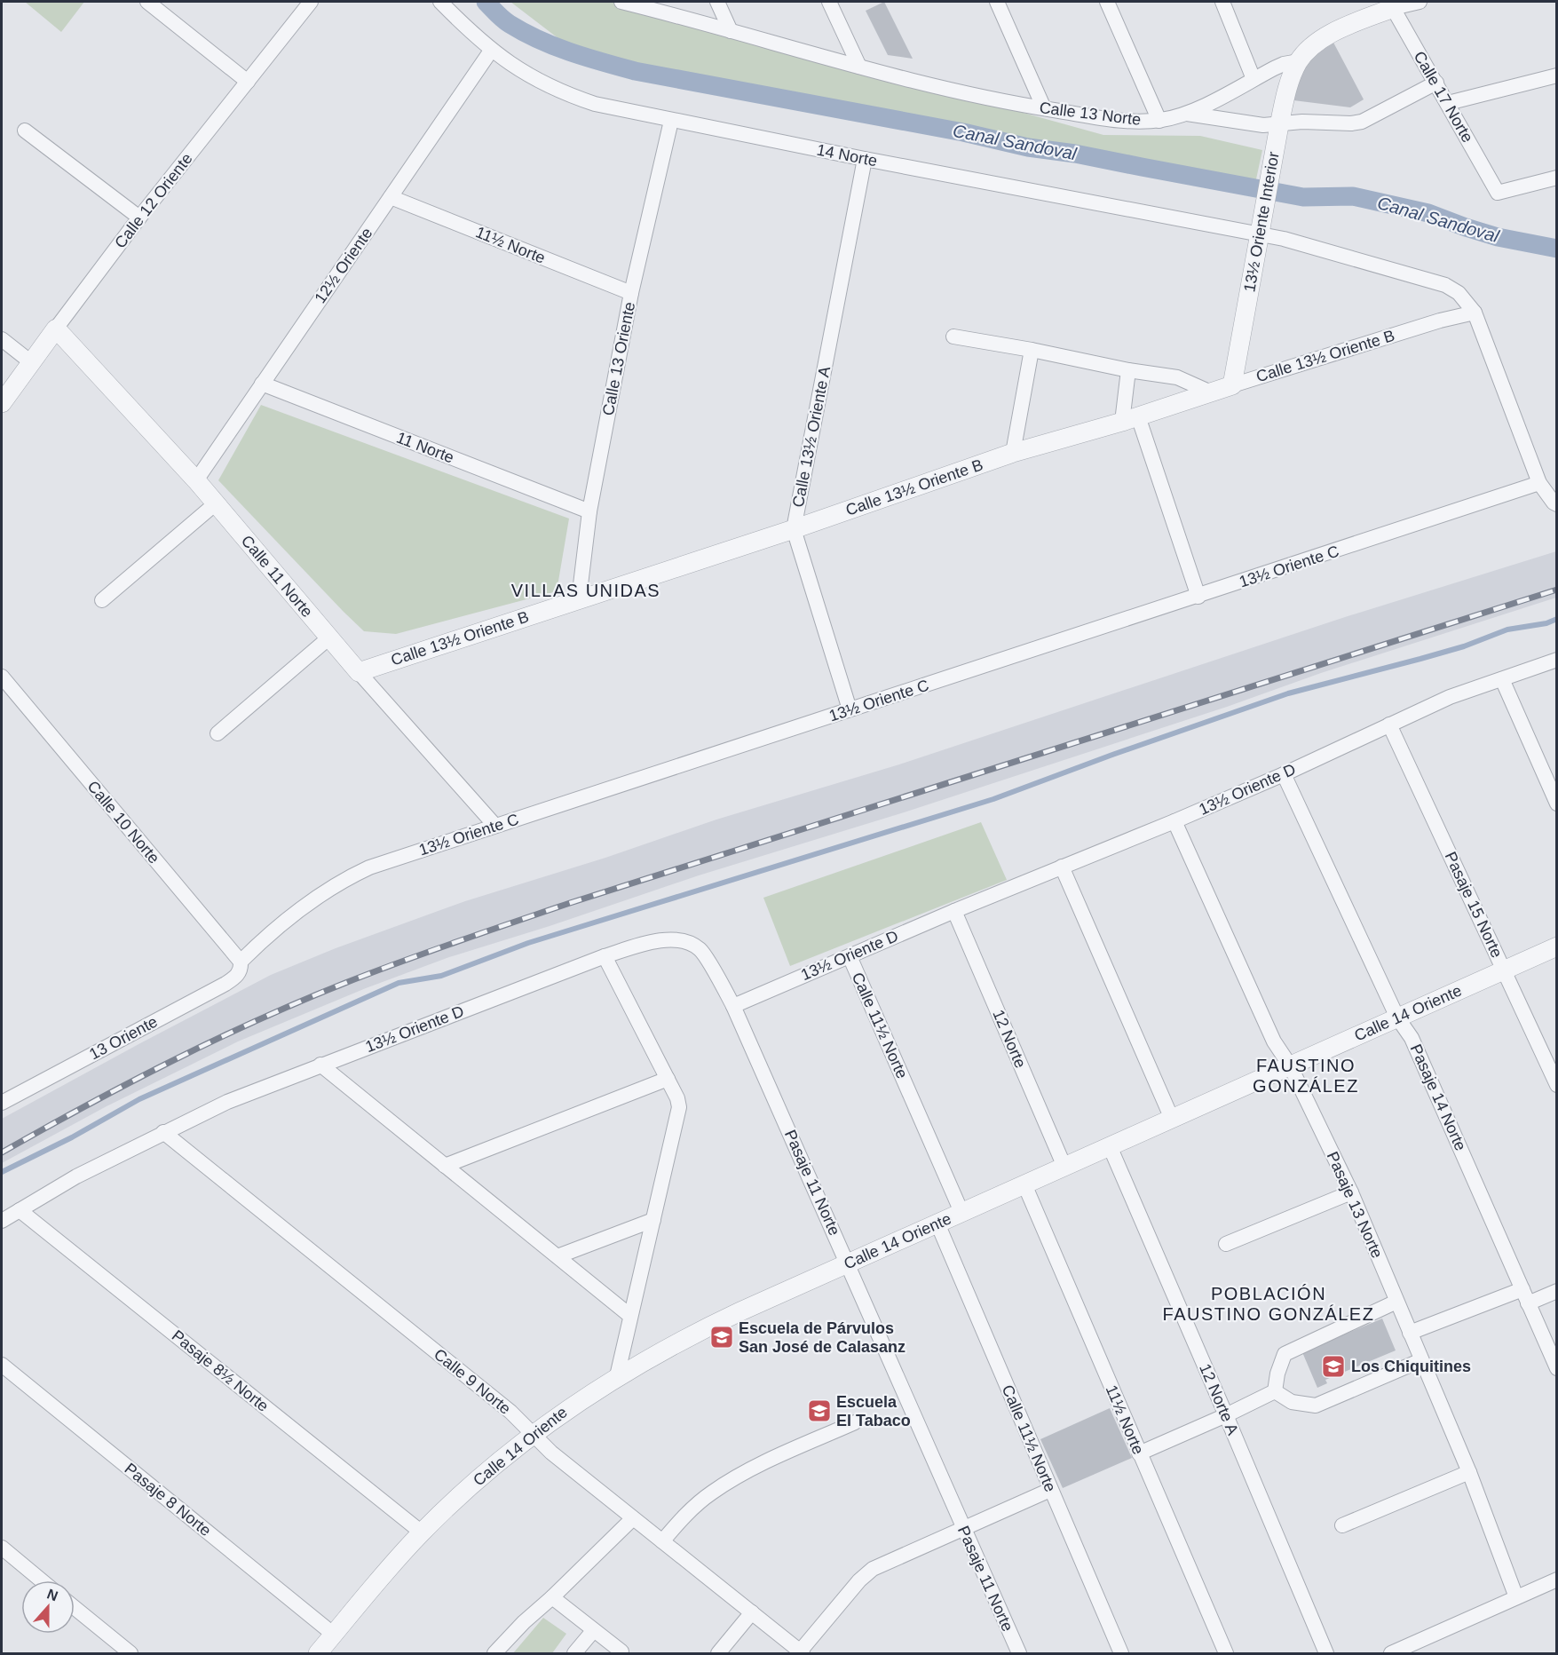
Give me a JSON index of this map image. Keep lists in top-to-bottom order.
{
  "streets": {
    "street": [
      "Calle 17 Norte",
      "Calle 13 Norte",
      "14 Norte",
      "Calle 12 Oriente",
      "13½ Oriente Interior",
      "11½ Norte",
      "12½ Oriente",
      "Calle 13½ Oriente B",
      "Calle 13 Oriente",
      "Calle 13½ Oriente A",
      "11 Norte",
      "13½ Oriente C",
      "Calle 11 Norte",
      "13½ Oriente D",
      "Calle 10 Norte",
      "Pasaje 15 Norte",
      "Calle 14 Oriente",
      "Calle 11½ Norte",
      "13 Oriente",
      "12 Norte",
      "Pasaje 14 Norte",
      "Pasaje 11 Norte",
      "Pasaje 13 Norte",
      "Pasaje 8½ Norte",
      "Calle 9 Norte",
      "12 Norte A",
      "Pasaje 8 Norte"
    ]
  },
  "crossings": [
    ["Calle 17 Norte", "Calle 13 Norte"],
    ["Calle 13 Norte", "13½ Oriente Interior"],
    ["14 Norte", "13½ Oriente Interior"],
    ["14 Norte", "12½ Oriente"],
    ["14 Norte", "Calle 13½ Oriente B"],
    ["14 Norte", "Calle 13 Oriente"],
    ["14 Norte", "Calle 13½ Oriente A"],
    ["14 Norte", "13½ Oriente C"],
    ["Calle 12 Oriente", "Calle 11 Norte"],
    ["13½ Oriente Interior", "Calle 13½ Oriente B"],
    ["11½ Norte", "12½ Oriente"],
    ["11½ Norte", "Calle 13 Oriente"],
    ["11½ Norte", "Calle 14 Oriente"],
    ["12½ Oriente", "11 Norte"],
    ["12½ Oriente", "Calle 11 Norte"],
    ["Calle 13½ Oriente B", "Calle 13 Oriente"],
    ["Calle 13½ Oriente B", "Calle 13½ Oriente A"],
    ["Calle 13½ Oriente B", "Calle 11 Norte"],
    ["Calle 13 Oriente", "11 Norte"],
    ["Calle 13½ Oriente A", "13½ Oriente C"],
    ["13½ Oriente C", "Calle 11 Norte"],
    ["13½ Oriente C", "Calle 10 Norte"],
    ["13½ Oriente C", "13 Oriente"],
    ["13½ Oriente D", "Pasaje 15 Norte"],
    ["13½ Oriente D", "Calle 11½ Norte"],
    ["13½ Oriente D", "12 Norte"],
    ["13½ Oriente D", "Pasaje 14 Norte"],
    ["13½ Oriente D", "Pasaje 11 Norte"],
    ["13½ Oriente D", "Pasaje 13 Norte"],
    ["13½ Oriente D", "Pasaje 8½ Norte"],
    ["13½ Oriente D", "Calle 9 Norte"],
    ["Calle 10 Norte", "13 Oriente"],
    ["Pasaje 15 Norte", "Calle 14 Oriente"],
    ["Calle 14 Oriente", "Calle 11½ Norte"],
    ["Calle 14 Oriente", "12 Norte"],
    ["Calle 14 Oriente", "Pasaje 14 Norte"],
    ["Calle 14 Oriente", "Pasaje 11 Norte"],
    ["Calle 14 Oriente", "Pasaje 13 Norte"],
    ["Calle 14 Oriente", "Pasaje 8½ Norte"],
    ["Calle 14 Oriente", "Calle 9 Norte"],
    ["Calle 14 Oriente", "12 Norte A"],
    ["Calle 14 Oriente", "Pasaje 8 Norte"]
  ],
  "districts": ["VILLAS UNIDAS", "FAUSTINO GONZÁLEZ", "POBLACIÓN FAUSTINO GONZÁLEZ"],
  "water": ["Canal Sandoval"],
  "places": {
    "school or university": ["Escuela de Párvulos San José de Calasanz", "Los Chiquitines", "Escuela El Tabaco"]
  },
  "north": "top"
}
